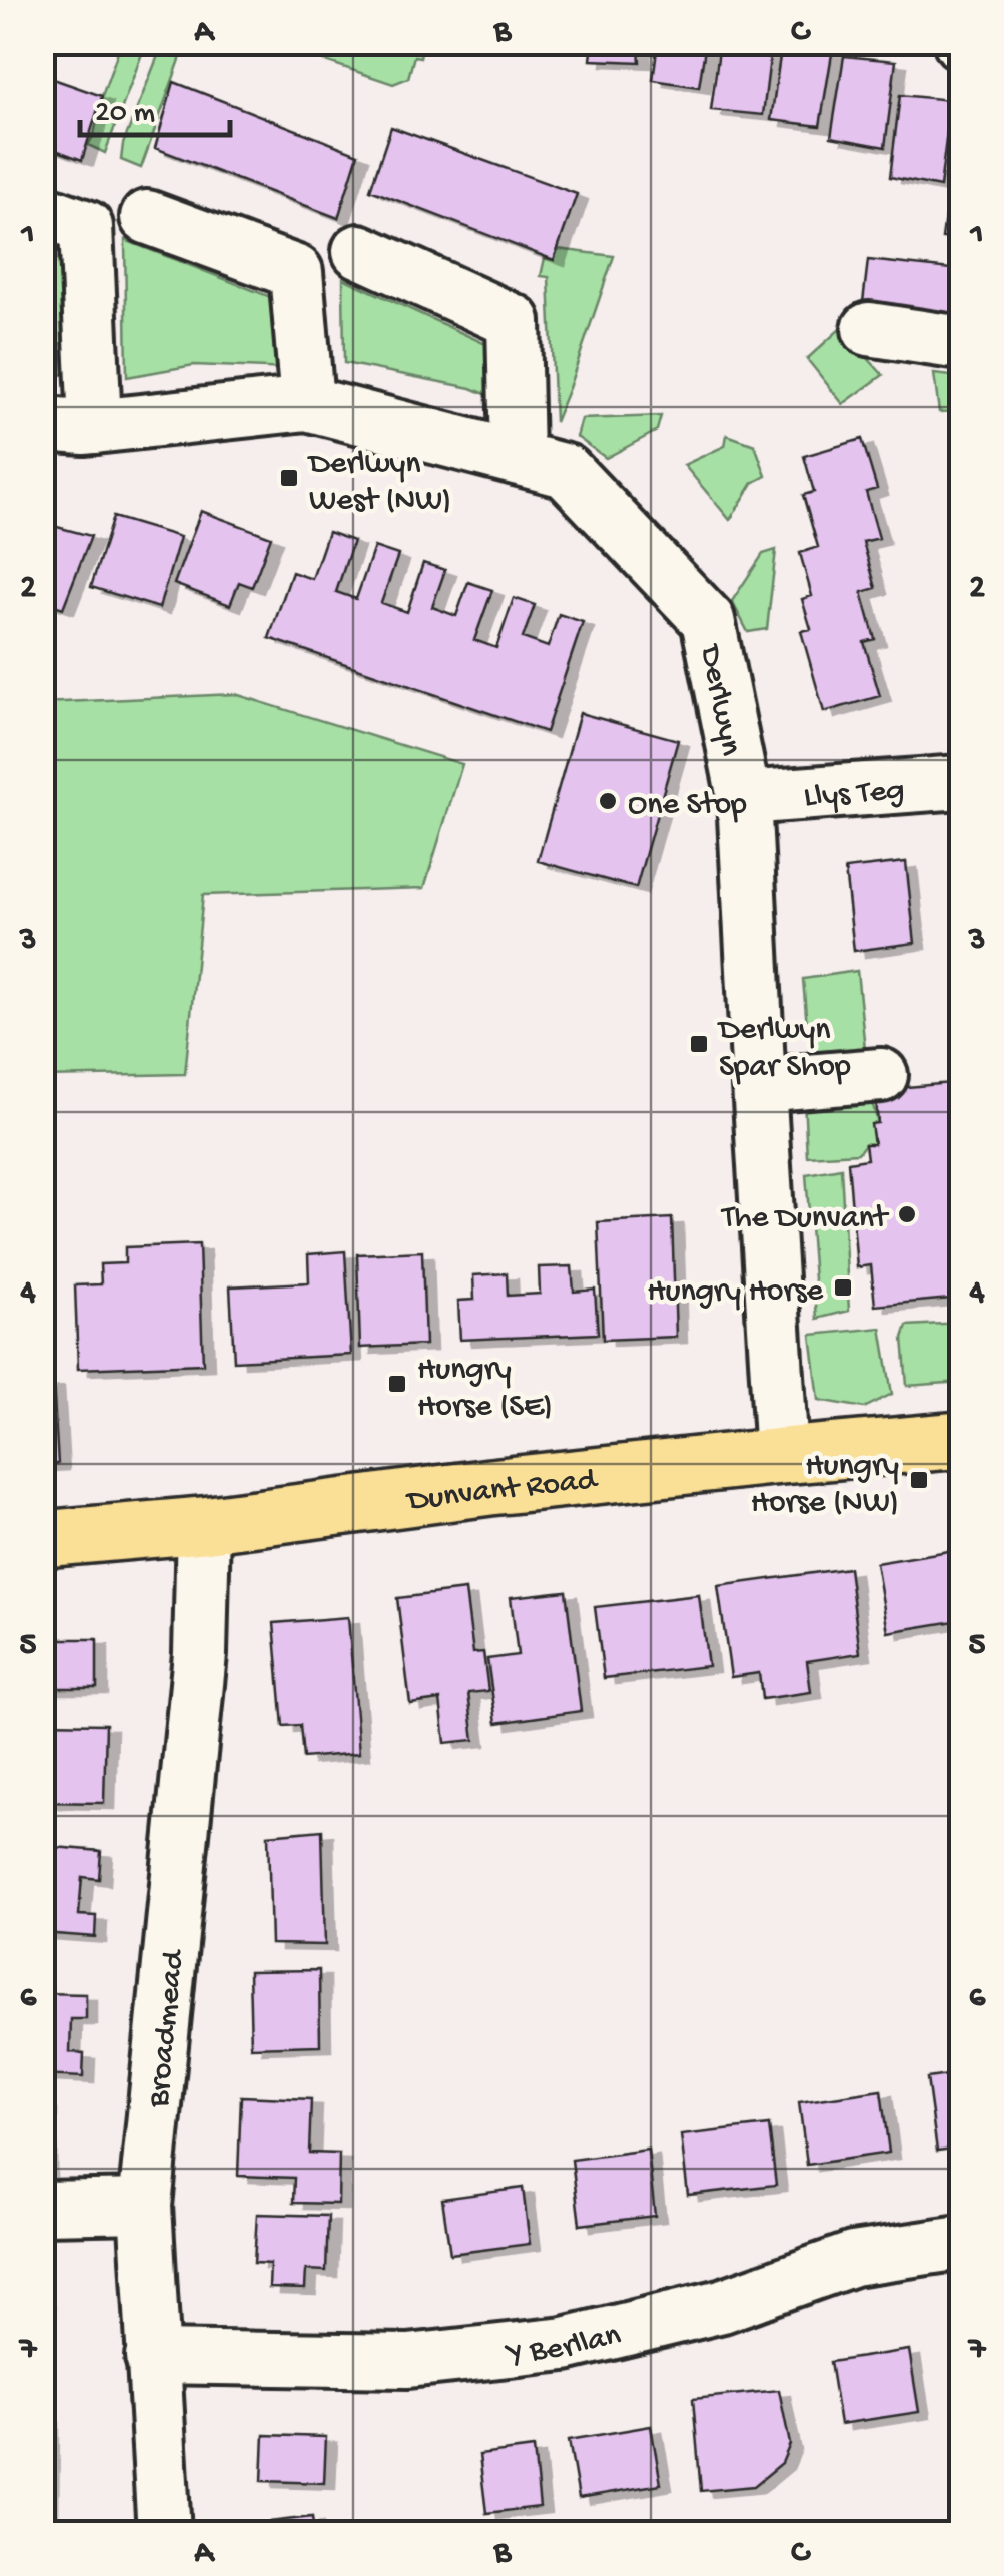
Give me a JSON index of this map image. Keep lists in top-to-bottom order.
{
  "streets": {
    "main road": ["Dunvant Road"],
    "street": [
      "Derlwyn",
      "Llys Teg",
      "Broadmead",
      "Y Berllan"
    ]
  },
  "crossings": [
    ["Derlwyn", "Llys Teg"],
    ["Derlwyn", "Dunvant Road"],
    ["Dunvant Road", "Broadmead"],
    ["Broadmead", "Y Berllan"]
  ],
  "places": {
    "transit": [
      "Derlwyn West (NW)",
      "Derlwyn Spar Shop",
      "Hungry Horse",
      "Hungry Horse (SE)",
      "Hungry Horse (NW)"
    ],
    "other": ["One Stop", "The Dunvant"]
  },
  "scale_bar": "20 m",
  "grid": {
    "columns": ["A", "B", "C"],
    "rows": [
      "1",
      "2",
      "3",
      "4",
      "5",
      "6",
      "7"
    ]
  }
}
